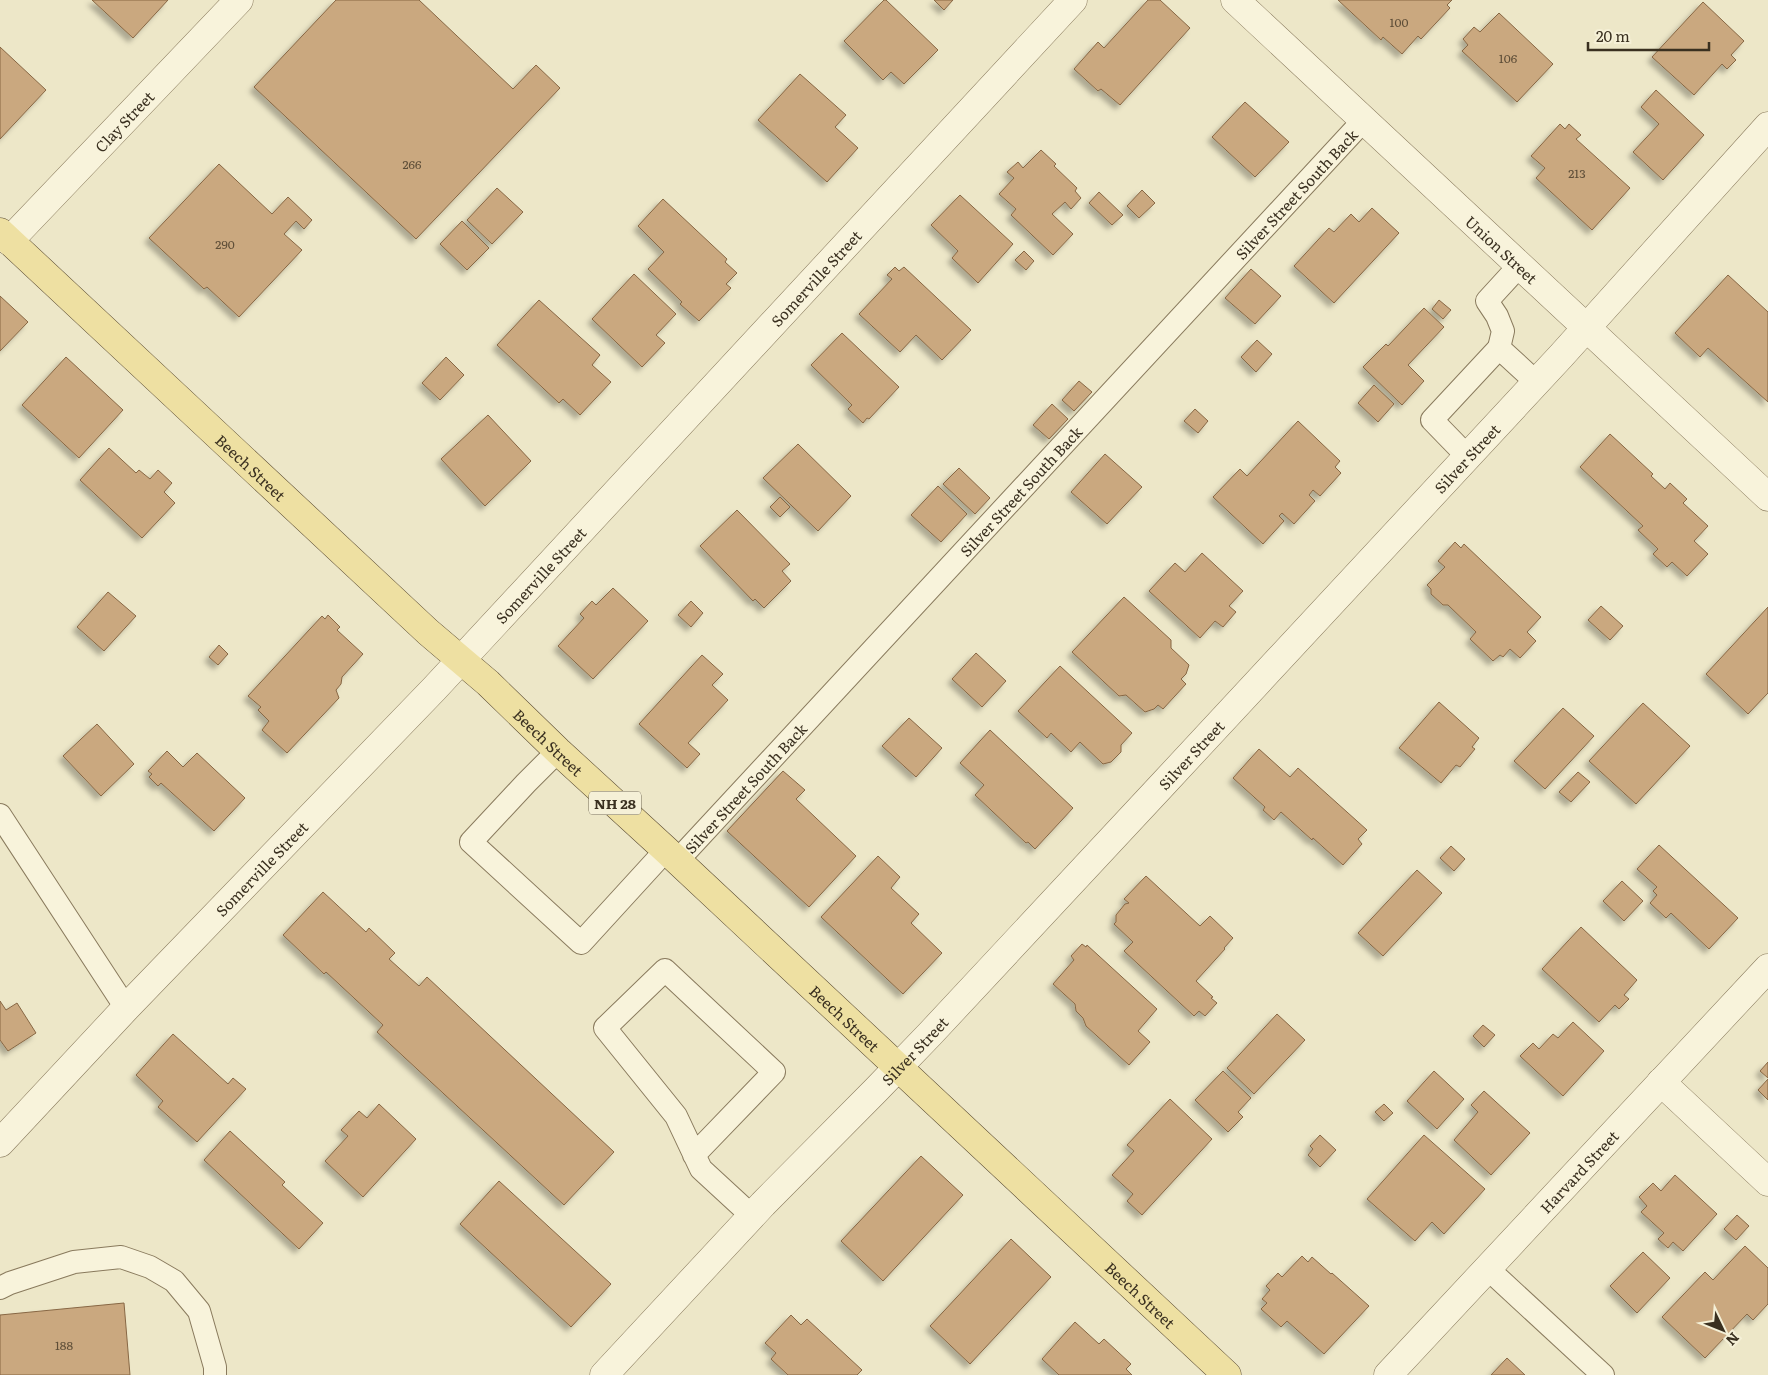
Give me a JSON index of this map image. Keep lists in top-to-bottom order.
{
  "streets": {
    "main road": ["Beech Street", "NH 28"],
    "street": [
      "Clay Street",
      "Union Street",
      "Somerville Street",
      "Silver Street",
      "Harvard Street"
    ],
    "lane": ["Silver Street South Back"]
  },
  "crossings": [
    ["Clay Street", "Beech Street"],
    ["Silver Street South Back", "Union Street"],
    ["Silver Street South Back", "Beech Street"],
    ["Union Street", "Silver Street"],
    ["Somerville Street", "Beech Street"],
    ["Silver Street", "Beech Street"]
  ],
  "house_numbers": [
    "100",
    "106",
    "266",
    "213",
    "290",
    "188"
  ],
  "scale_bar": "20 m",
  "north": "bottom right"
}
